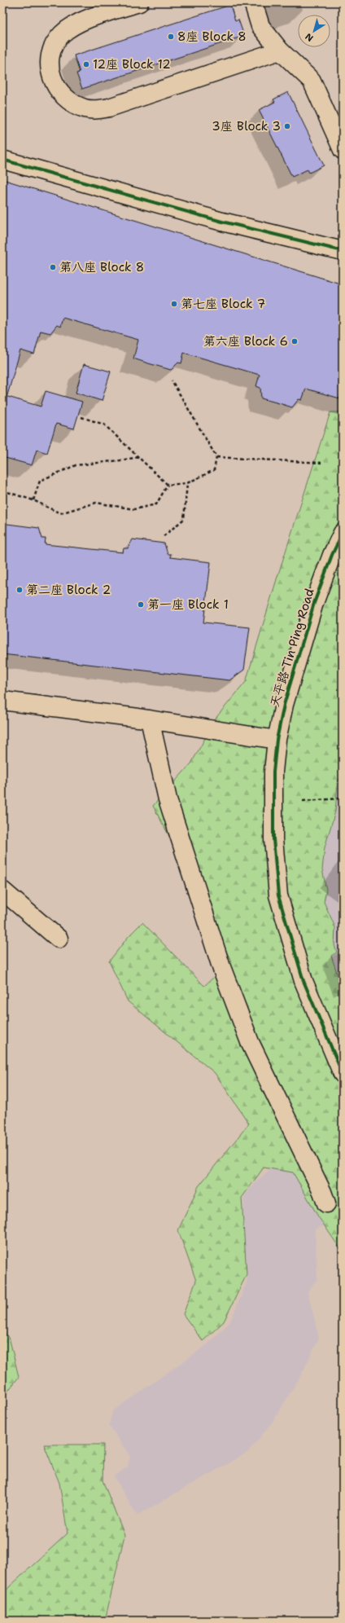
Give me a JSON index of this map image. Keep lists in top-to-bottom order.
{
  "streets": {
    "street": ["天平路 Tin Ping Road"]
  },
  "places": [
    "8座 Block 8",
    "12座 Block 12",
    "3座 Block 3",
    "第八座 Block 8",
    "第七座 Block 7",
    "第六座 Block 6",
    "第二座 Block 2",
    "第一座 Block 1"
  ],
  "north": "bottom left"
}
